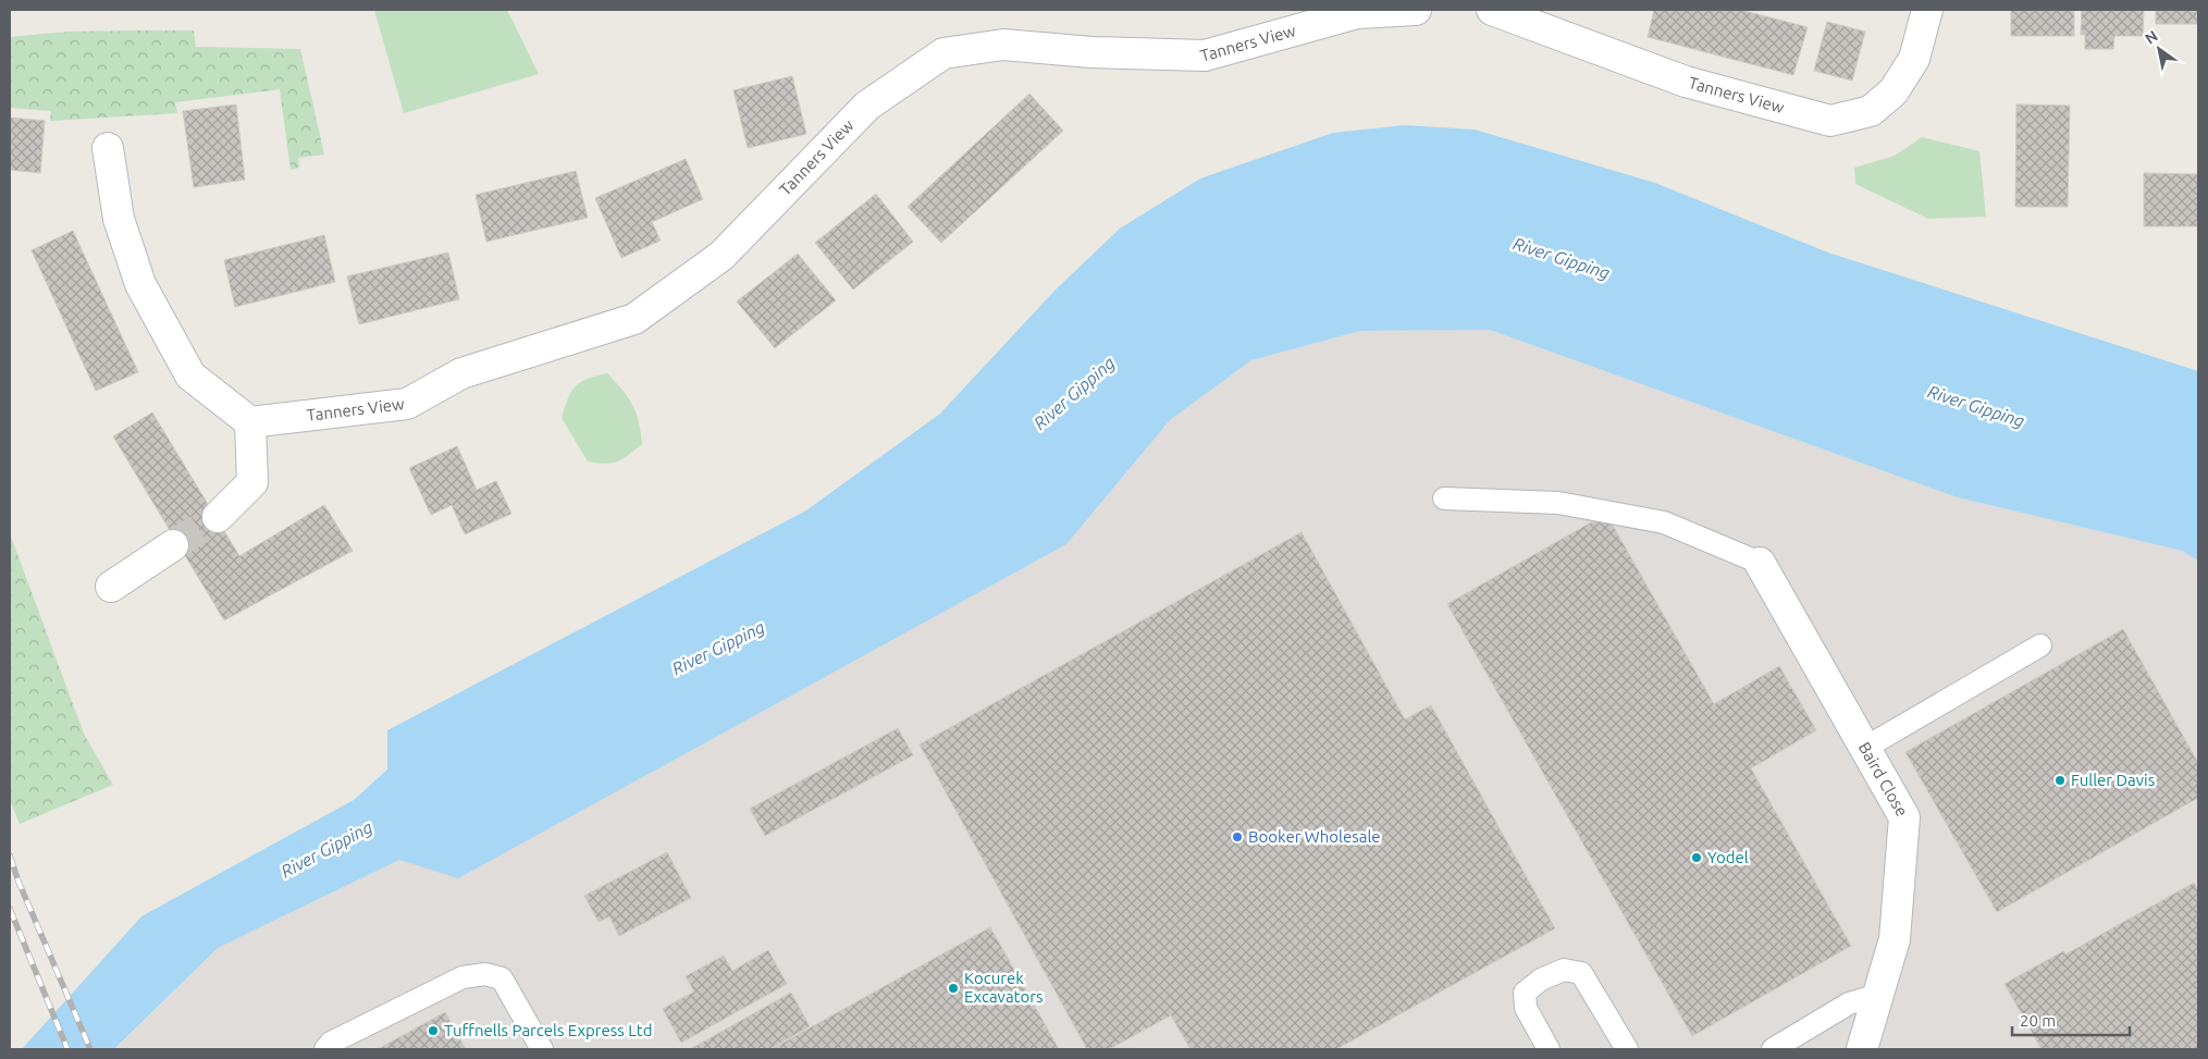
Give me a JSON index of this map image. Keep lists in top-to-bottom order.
{
  "streets": {
    "street": ["Tanners View", "Baird Close"]
  },
  "water": ["River Gipping"],
  "places": [
    "Fuller Davis",
    "Booker Wholesale",
    "Yodel",
    "Kocurek Excavators",
    "Tuffnells Parcels Express Ltd"
  ],
  "scale_bar": "20 m",
  "north": "top left"
}
